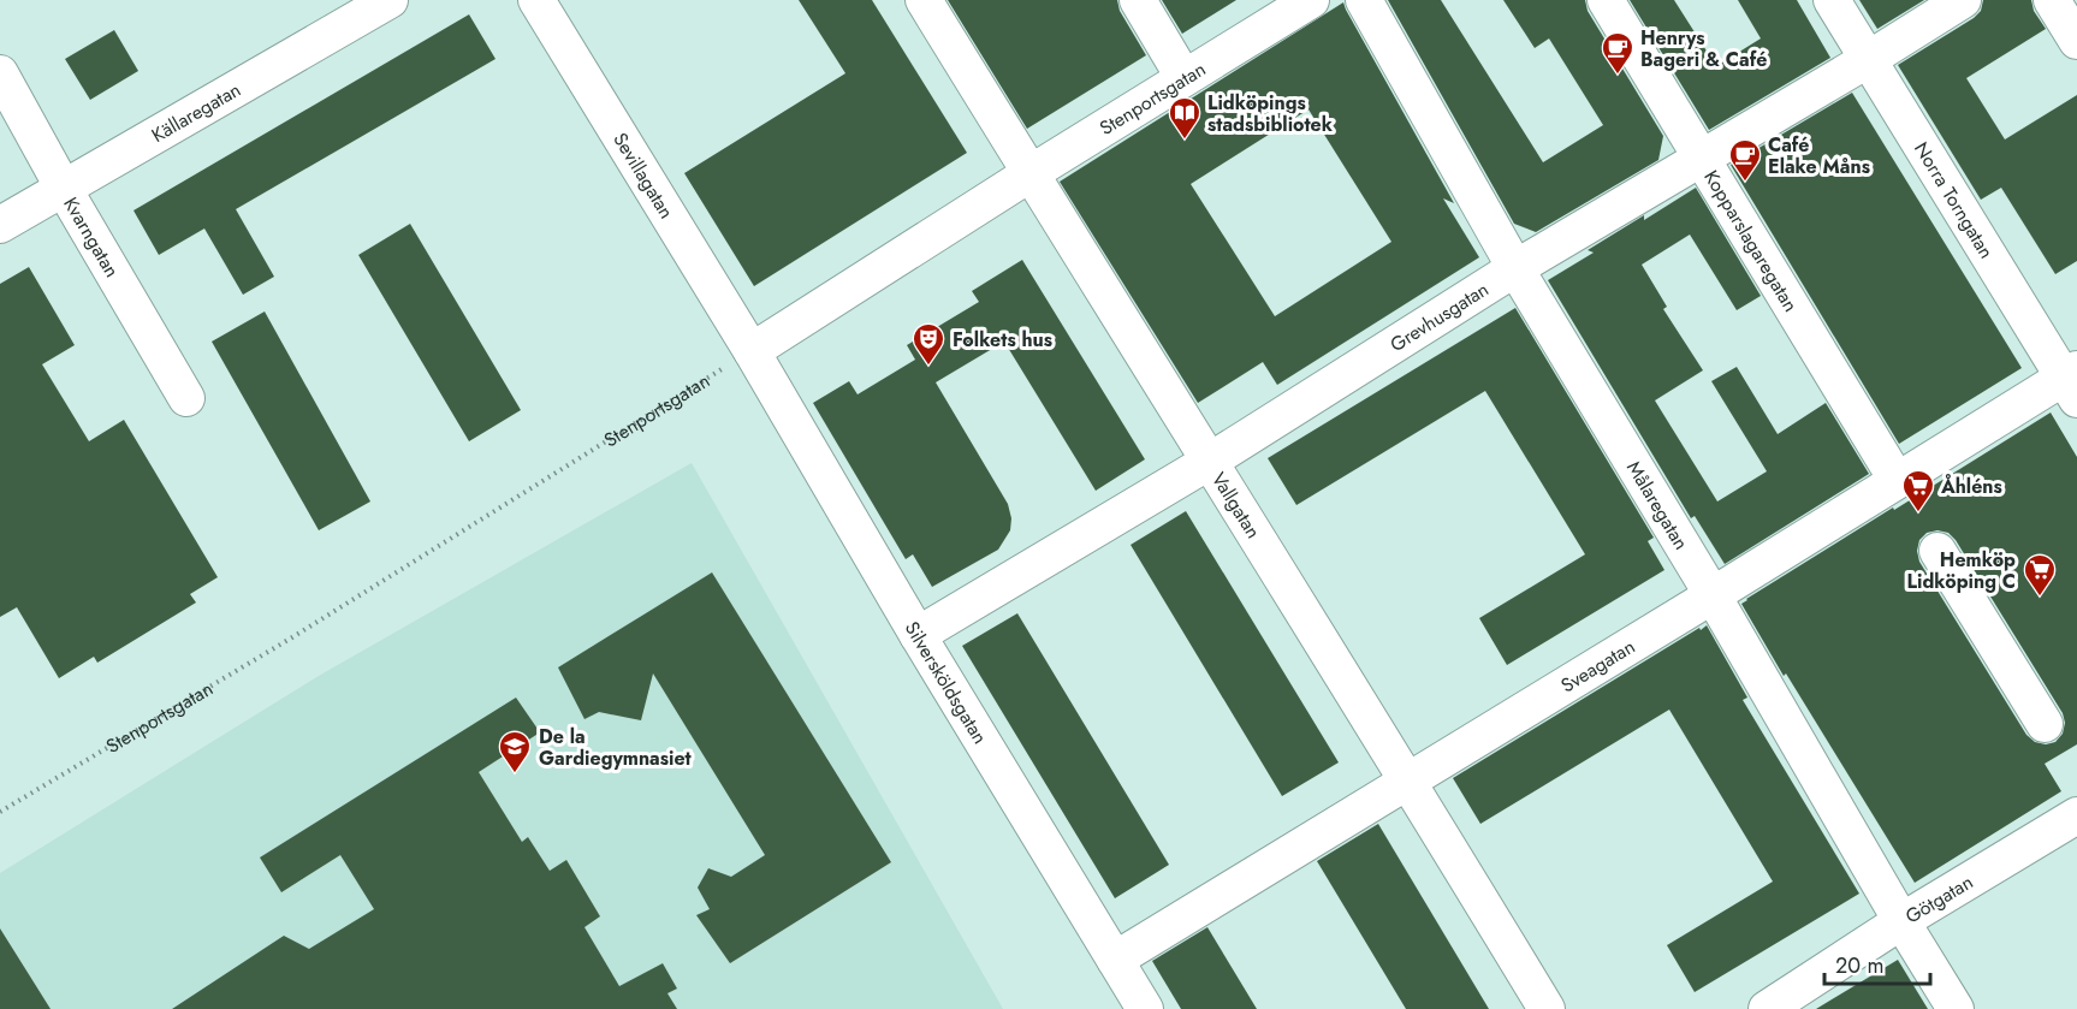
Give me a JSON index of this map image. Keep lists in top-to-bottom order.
{
  "streets": {
    "street": [
      "Stenportsgatan",
      "Källaregatan",
      "Sevillagatan",
      "Norra Torngatan",
      "Kvarngatan",
      "Kopparslagaregatan",
      "Grevhusgatan",
      "Vallgatan",
      "Målaregatan",
      "Sveagatan",
      "Silversköldsgatan",
      "Götgatan"
    ]
  },
  "crossings": [
    ["Stenportsgatan", "Sevillagatan"],
    ["Stenportsgatan", "Vallgatan"],
    ["Stenportsgatan", "Silversköldsgatan"],
    ["Källaregatan", "Kvarngatan"],
    ["Sevillagatan", "Silversköldsgatan"],
    ["Norra Torngatan", "Grevhusgatan"],
    ["Norra Torngatan", "Sveagatan"],
    ["Kopparslagaregatan", "Grevhusgatan"],
    ["Kopparslagaregatan", "Sveagatan"],
    ["Grevhusgatan", "Vallgatan"],
    ["Grevhusgatan", "Målaregatan"],
    ["Grevhusgatan", "Silversköldsgatan"],
    ["Vallgatan", "Sveagatan"],
    ["Målaregatan", "Sveagatan"],
    ["Målaregatan", "Götgatan"],
    ["Sveagatan", "Silversköldsgatan"]
  ],
  "places": {
    "cafe": ["Henrys Bageri & Café", "Café Elake Måns"],
    "library": ["Lidköpings stadsbibliotek"],
    "theatre": ["Folkets hus"],
    "supermarket": ["Åhléns", "Hemköp Lidköping C"],
    "school or university": ["De la Gardiegymnasiet"]
  },
  "scale_bar": "20 m"
}
